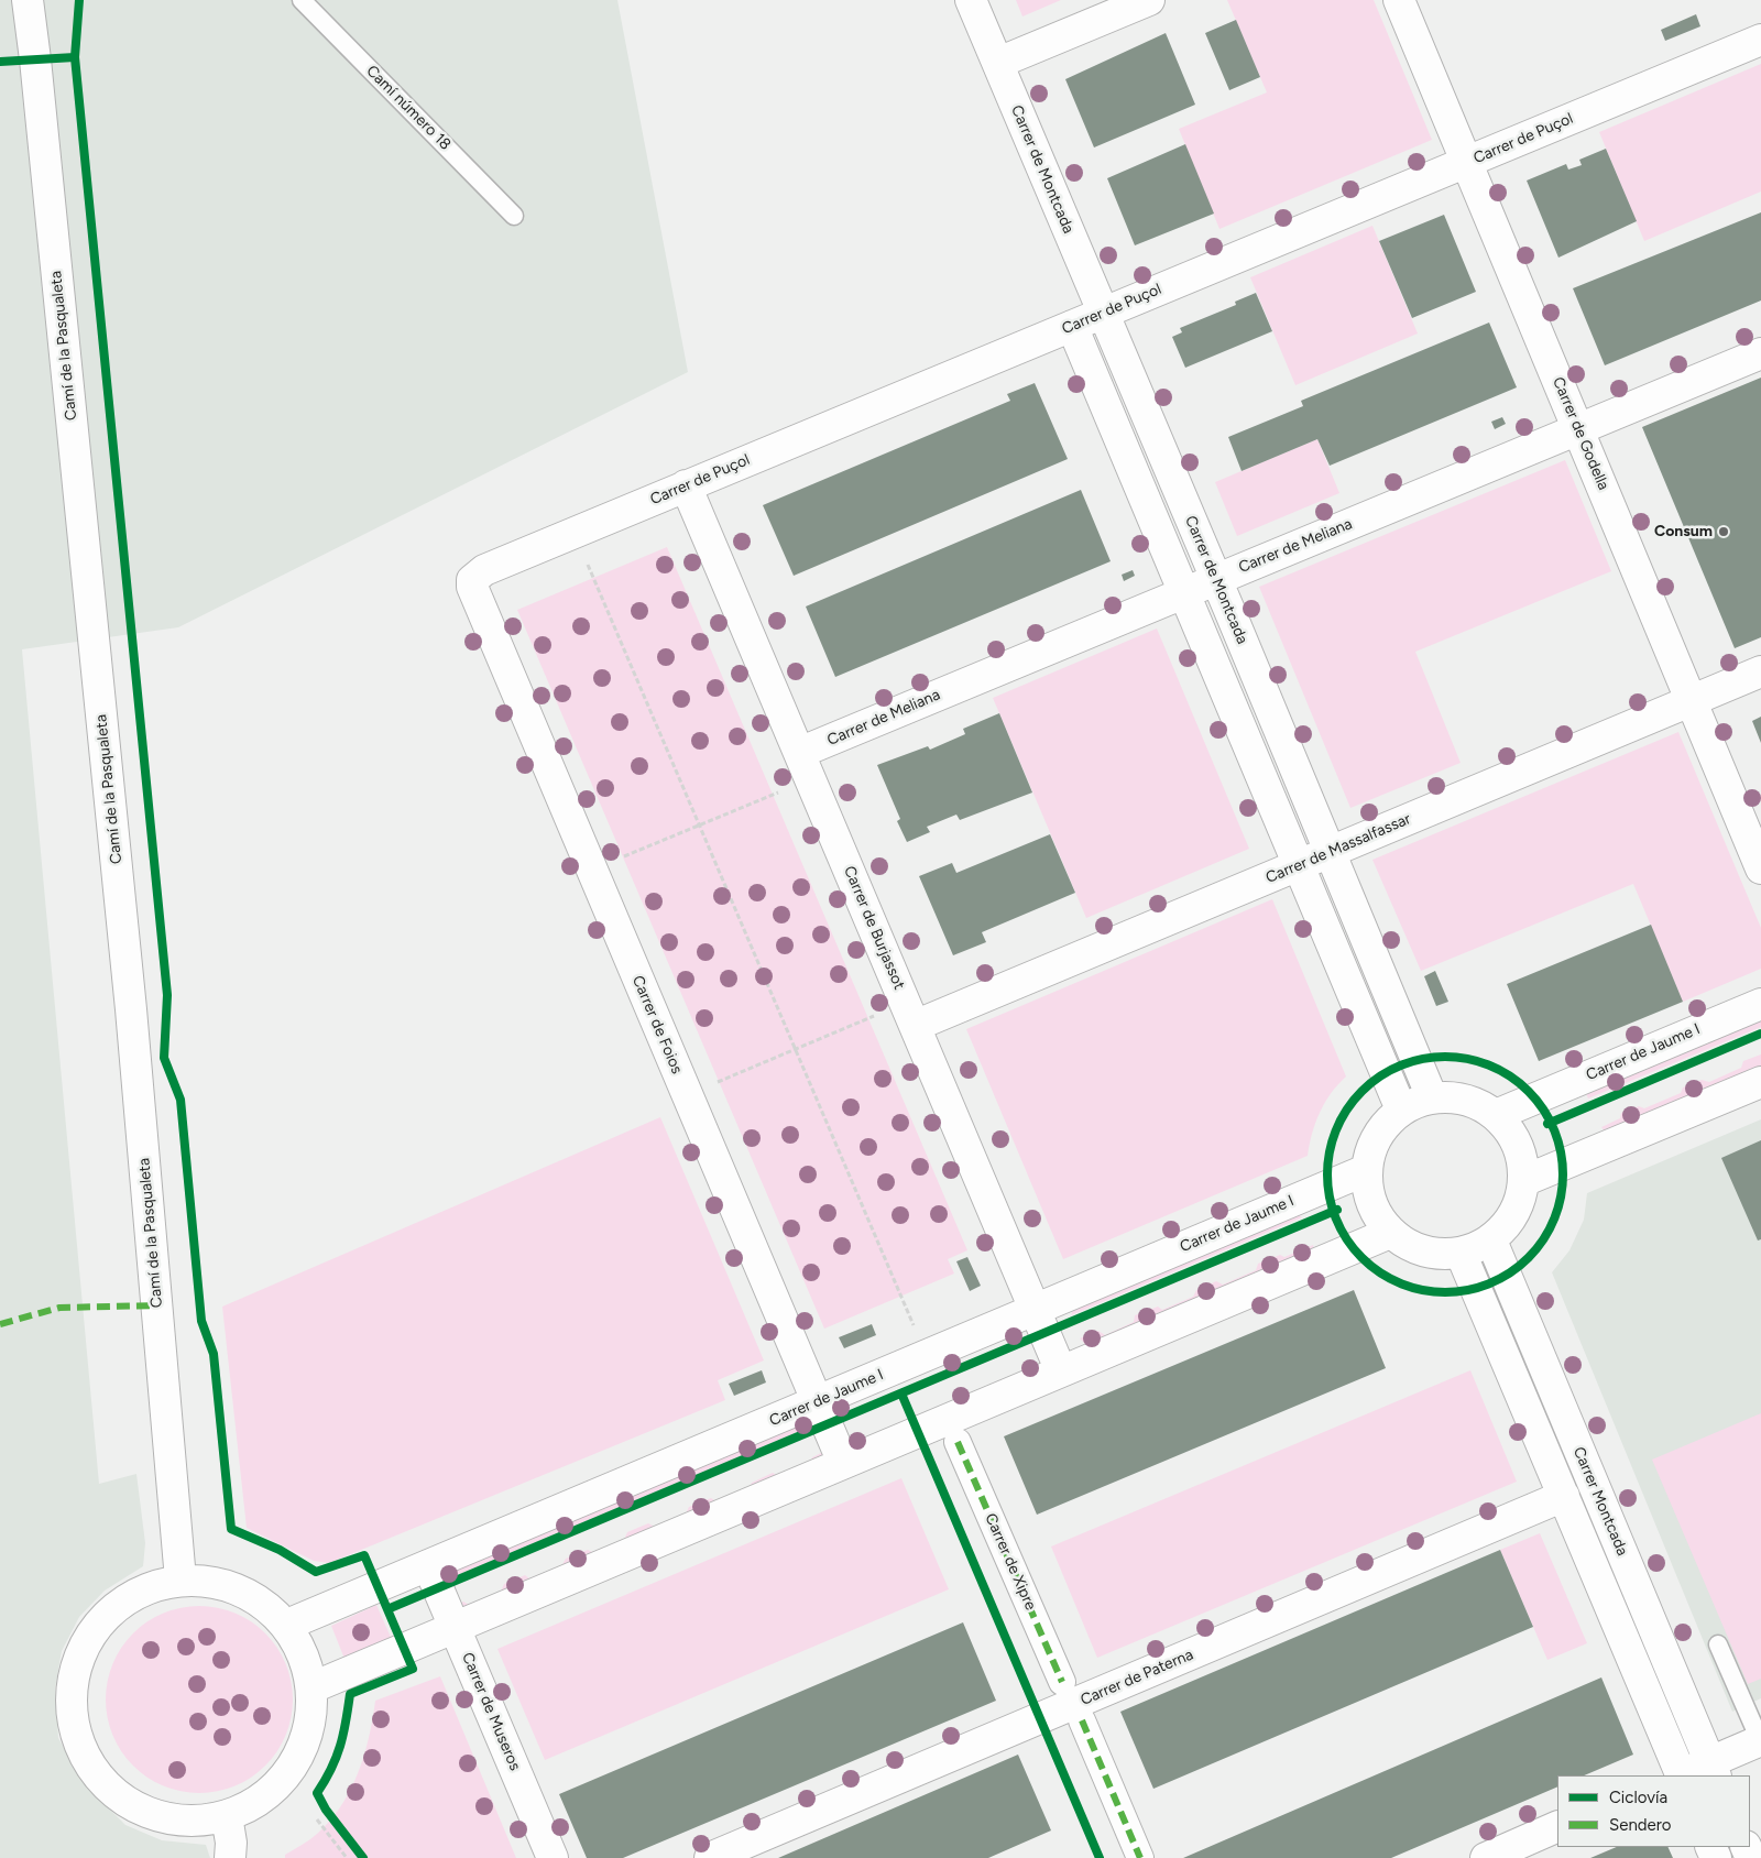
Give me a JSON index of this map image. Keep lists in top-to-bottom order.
{
  "streets": {
    "street": [
      "Carrer de Puçol",
      "Carrer de Montcada",
      "Camí de la Pasqualeta",
      "Carrer de Godella",
      "Carrer de Meliana",
      "Carrer de Massalfassar",
      "Carrer de Burjassot",
      "Carrer de Foios",
      "Carrer de Jaume I",
      "Carrer Montcada",
      "Carrer de Xipre",
      "Carrer de Paterna",
      "Carrer de Museros"
    ],
    "lane": ["Camí número 18"]
  },
  "crossings": [
    ["Carrer de Puçol", "Carrer de Montcada"],
    ["Carrer de Puçol", "Carrer de Godella"],
    ["Carrer de Puçol", "Carrer de Burjassot"],
    ["Carrer de Puçol", "Carrer de Foios"],
    ["Carrer de Montcada", "Carrer de Meliana"],
    ["Carrer de Montcada", "Carrer de Massalfassar"],
    ["Carrer de Montcada", "Carrer de Jaume I"],
    ["Carrer de Montcada", "Carrer Montcada"],
    ["Carrer de Godella", "Carrer de Meliana"],
    ["Carrer de Godella", "Carrer de Massalfassar"],
    ["Carrer de Meliana", "Carrer de Burjassot"],
    ["Carrer de Massalfassar", "Carrer de Burjassot"],
    ["Carrer de Burjassot", "Carrer de Jaume I"],
    ["Carrer de Foios", "Carrer de Jaume I"],
    ["Carrer de Jaume I", "Carrer Montcada"],
    ["Carrer de Jaume I", "Carrer de Museros"],
    ["Carrer Montcada", "Carrer de Paterna"]
  ],
  "places": ["Consum"],
  "legend": ["Ciclovía", "Sendero"]
}
